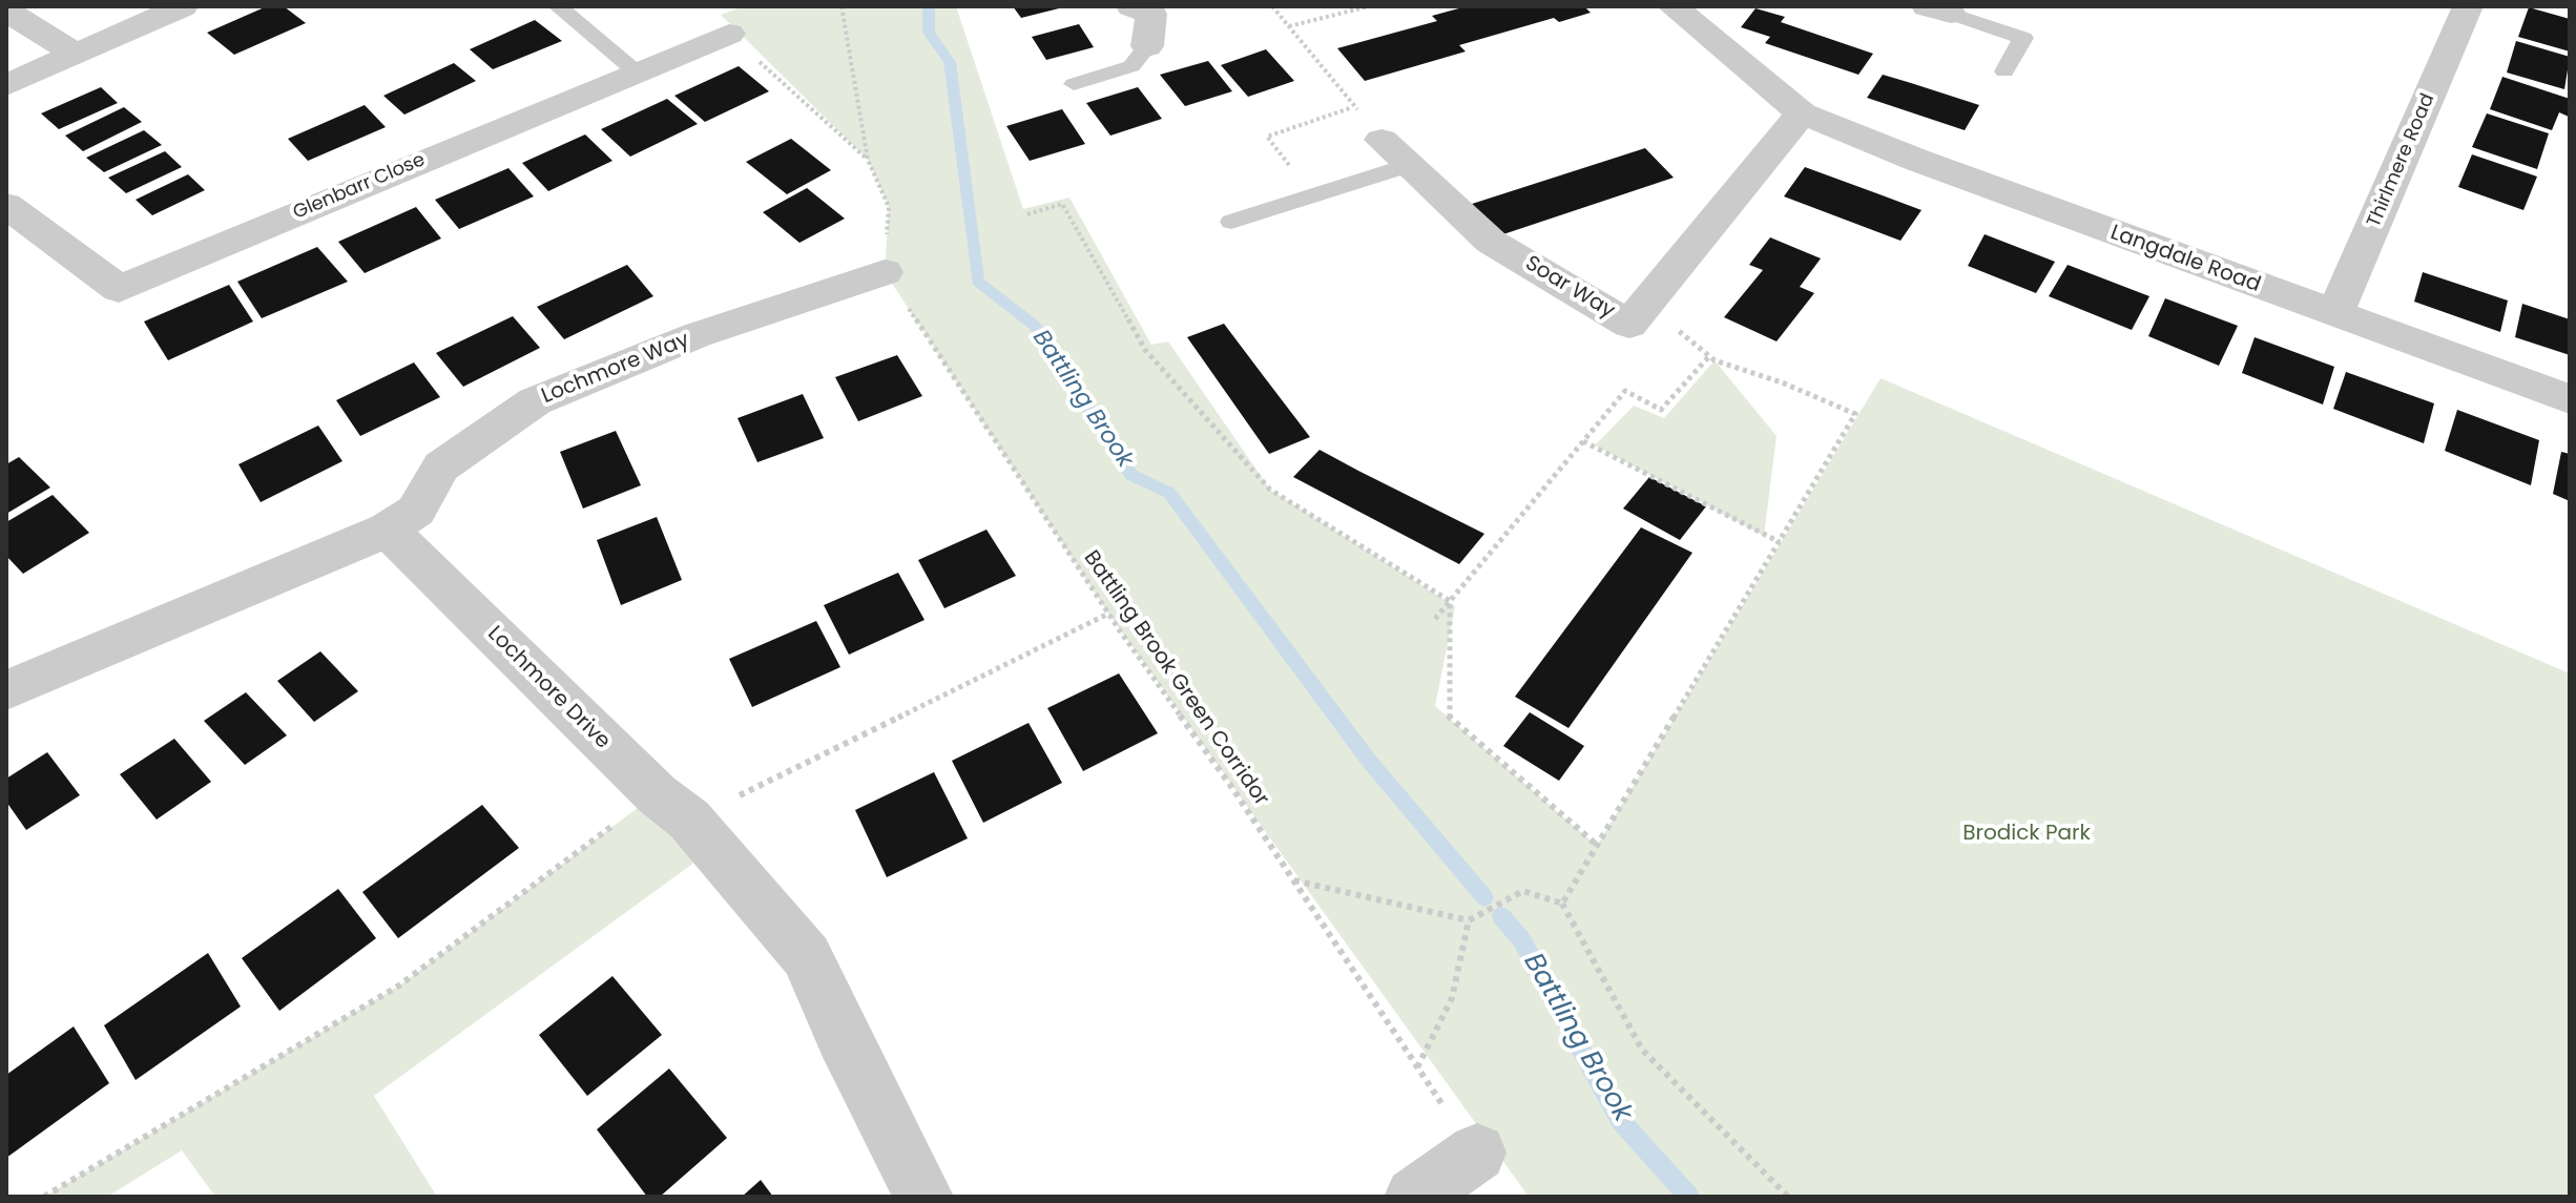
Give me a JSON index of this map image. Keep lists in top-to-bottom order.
{
  "streets": {
    "street": [
      "Thirlmere Road",
      "Glenbarr Close",
      "Langdale Road",
      "Soar Way",
      "Lochmore Way",
      "Lochmore Drive"
    ],
    "path": ["Battling Brook Green Corridor"]
  },
  "crossings": [
    ["Thirlmere Road", "Langdale Road"],
    ["Langdale Road", "Soar Way"],
    ["Lochmore Way", "Battling Brook Green Corridor"],
    ["Lochmore Way", "Lochmore Drive"]
  ],
  "water": ["Battling Brook"],
  "parks": ["Brodick Park"]
}
